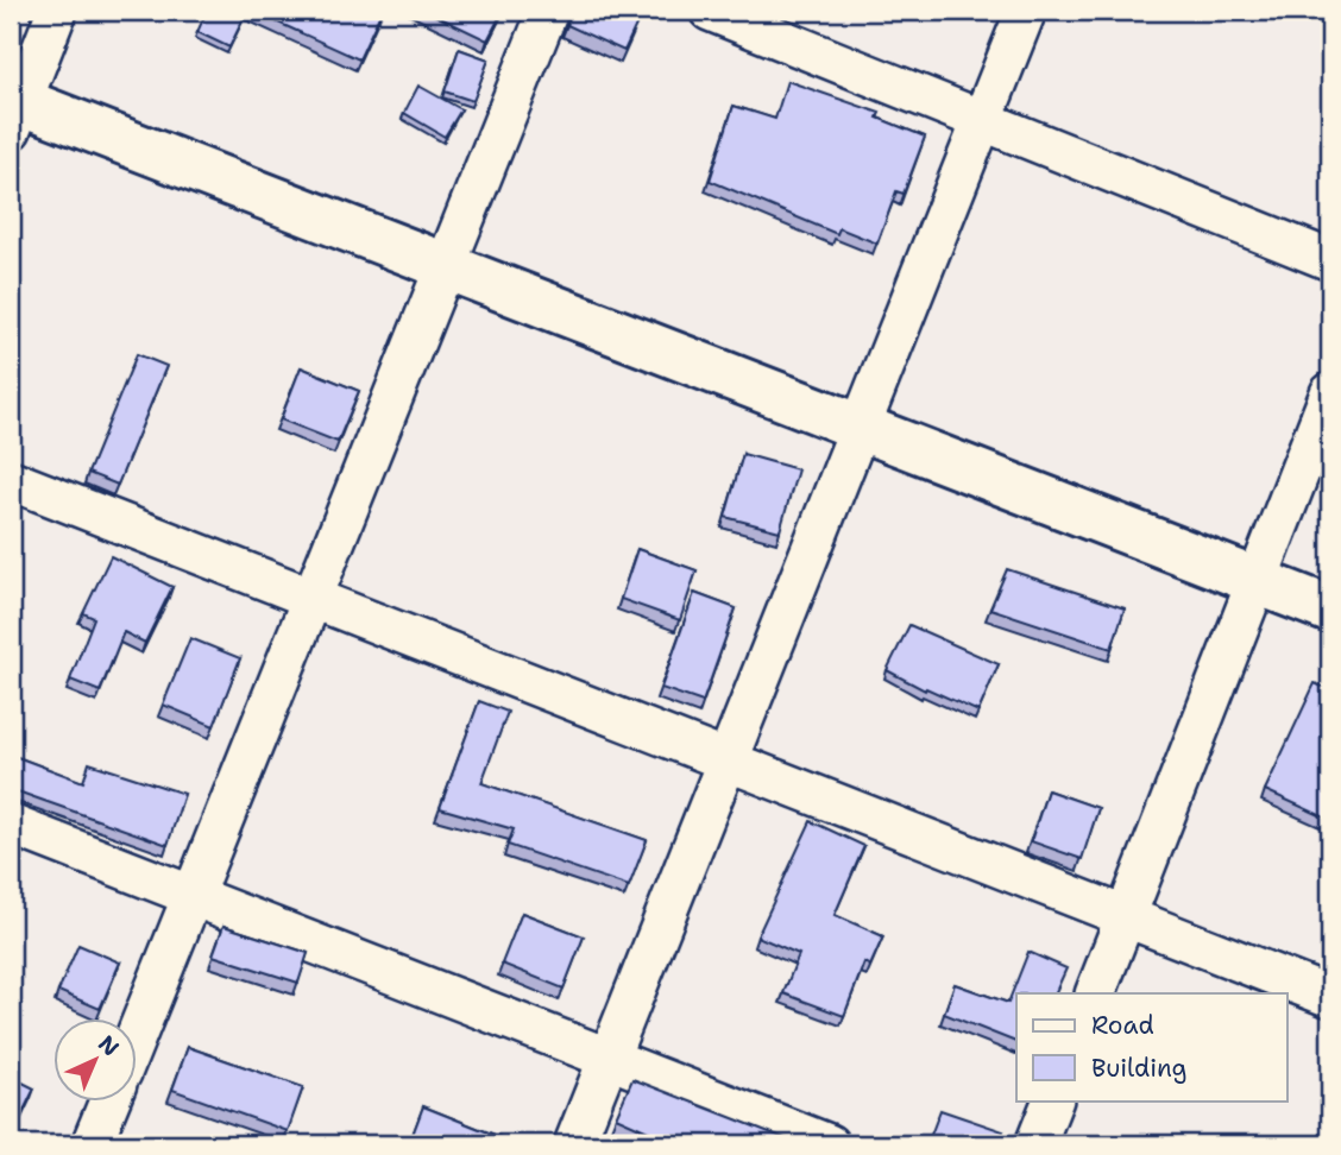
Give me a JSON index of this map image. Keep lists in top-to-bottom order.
{
  "legend": ["Road", "Building"],
  "north": "top right"
}
